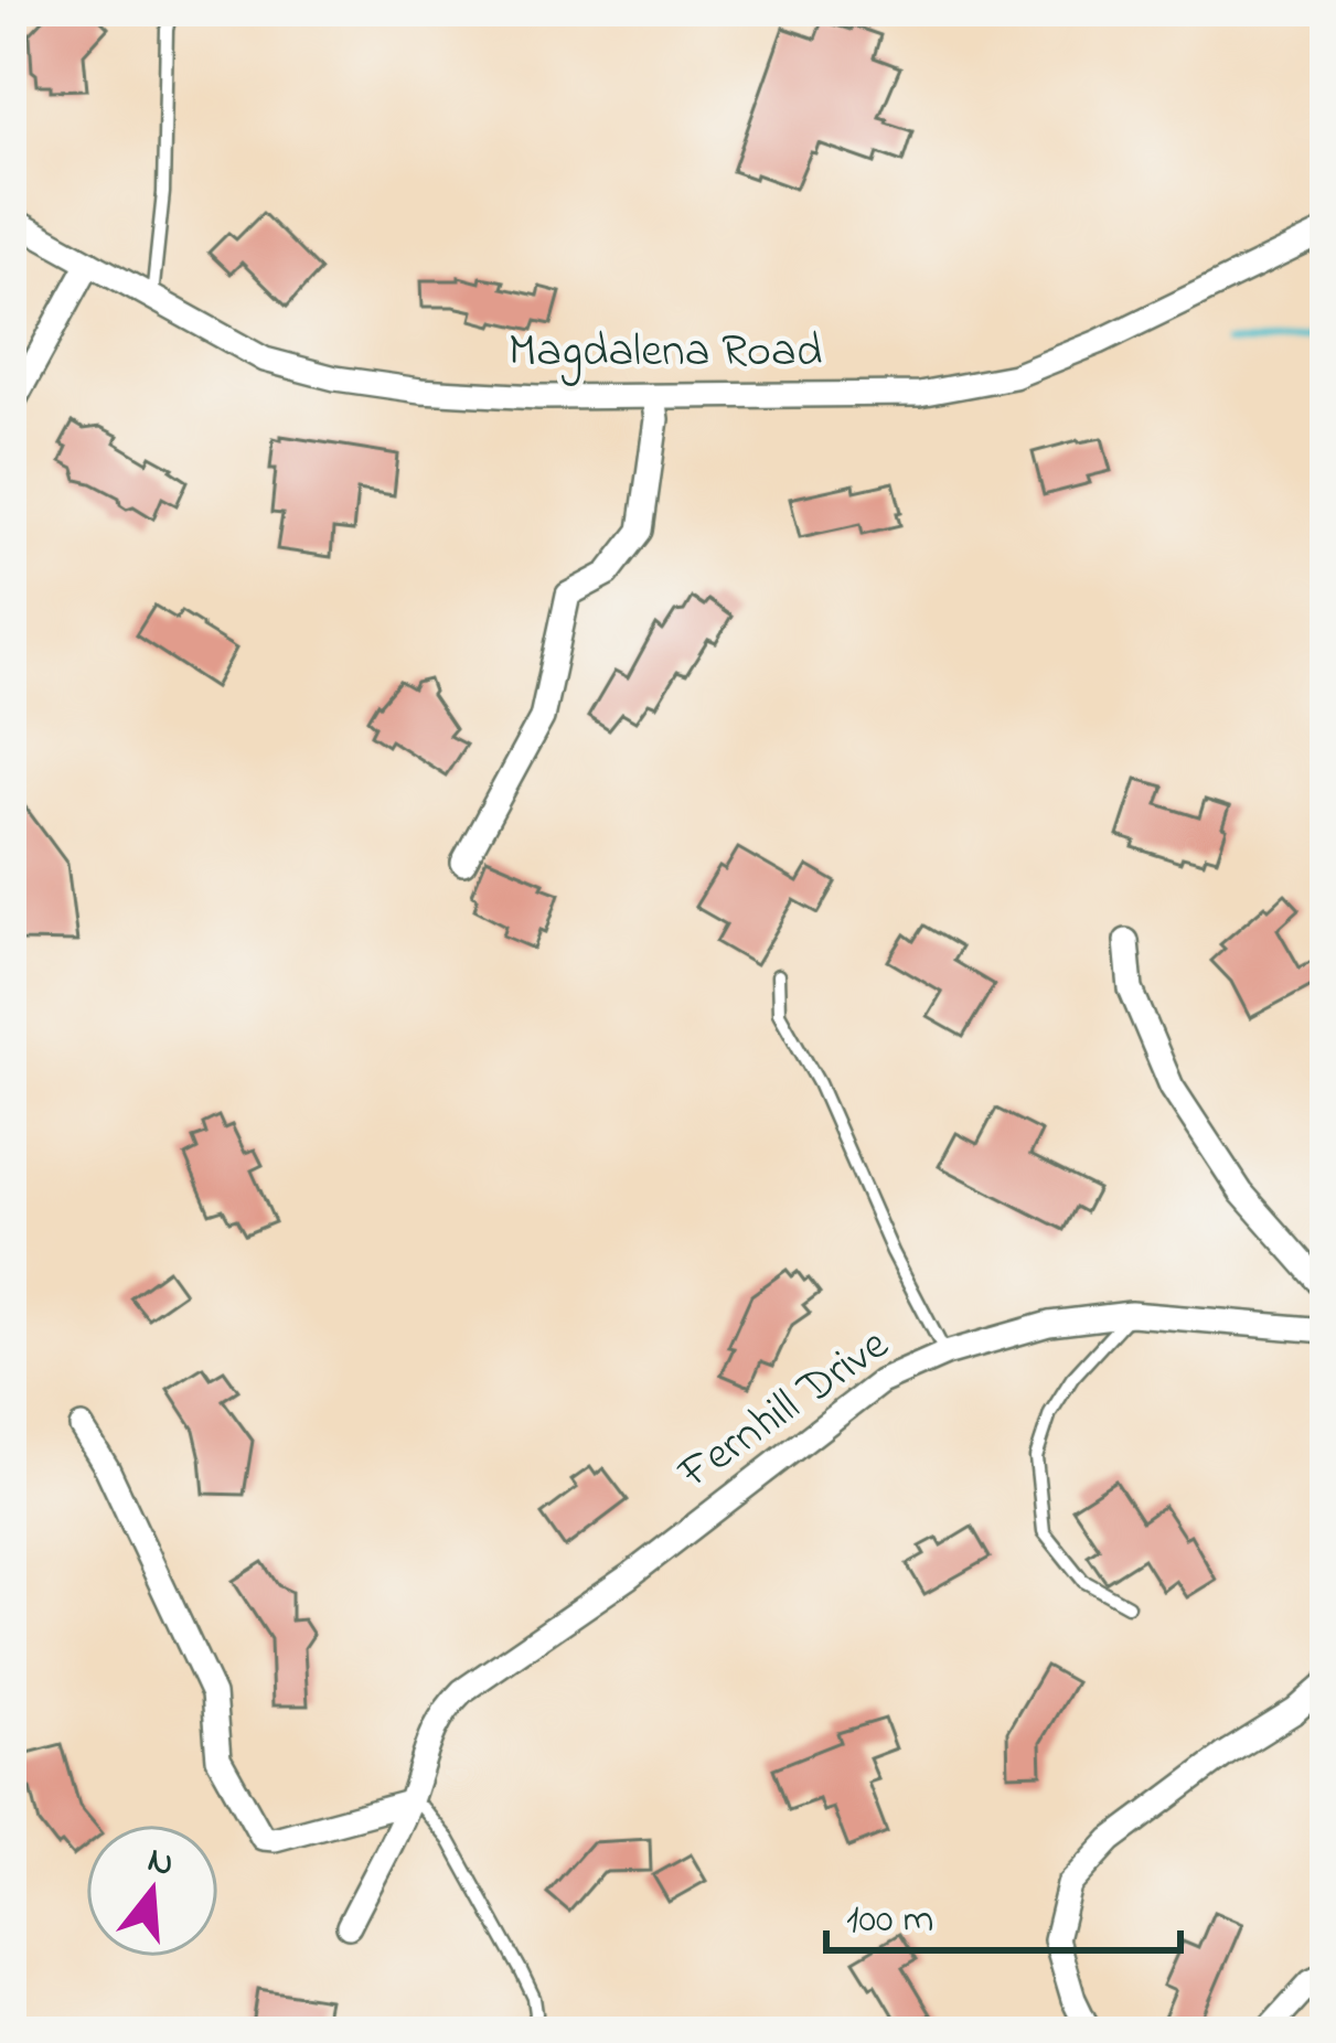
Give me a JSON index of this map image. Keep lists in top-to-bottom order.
{
  "streets": {
    "street": ["Magdalena Road", "Fernhill Drive"]
  },
  "scale_bar": "100 m",
  "north": "top"
}
